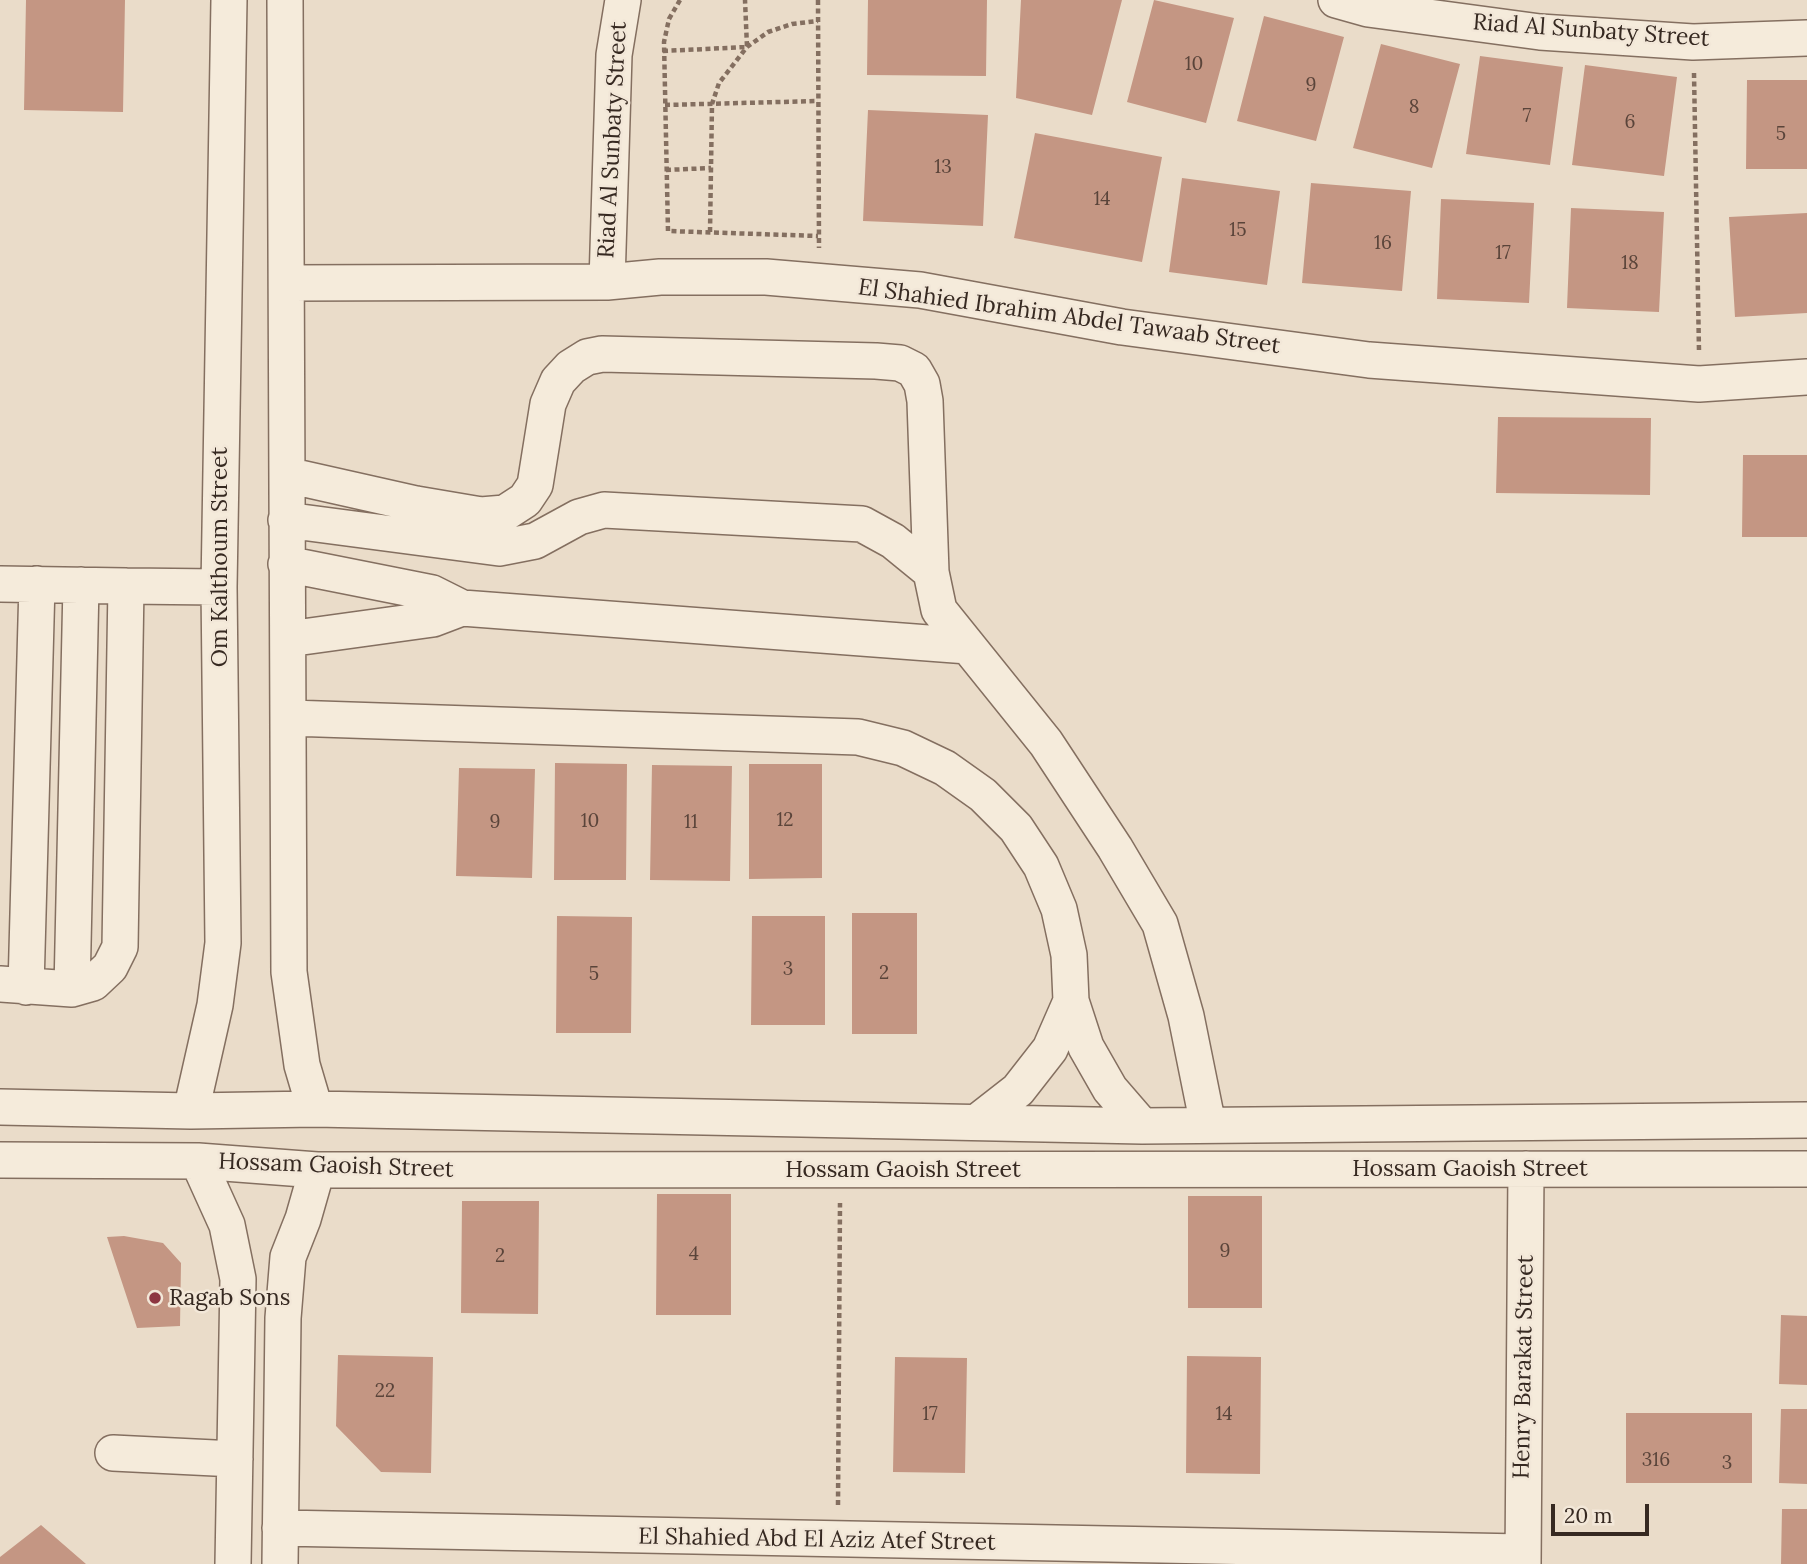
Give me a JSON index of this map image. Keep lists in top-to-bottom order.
{
  "streets": {
    "street": [
      "Riad Al Sunbaty Street",
      "El Shahied Ibrahim Abdel Tawaab Street",
      "Om Kalthoum Street",
      "Hossam Gaoish Street",
      "Henry Barakat Street",
      "El Shahied Abd El Aziz Atef Street"
    ]
  },
  "crossings": [
    ["Riad Al Sunbaty Street", "El Shahied Ibrahim Abdel Tawaab Street"],
    ["Om Kalthoum Street", "Hossam Gaoish Street"],
    ["Hossam Gaoish Street", "Henry Barakat Street"],
    ["Henry Barakat Street", "El Shahied Abd El Aziz Atef Street"]
  ],
  "places": ["Ragab Sons"],
  "house_numbers": [
    "10",
    "9",
    "8",
    "7",
    "6",
    "5",
    "13",
    "14",
    "15",
    "16",
    "17",
    "18",
    "12",
    "10",
    "9",
    "11",
    "3",
    "2",
    "5",
    "9",
    "4",
    "2",
    "22",
    "17",
    "14",
    "316",
    "3"
  ],
  "scale_bar": "20 m"
}
